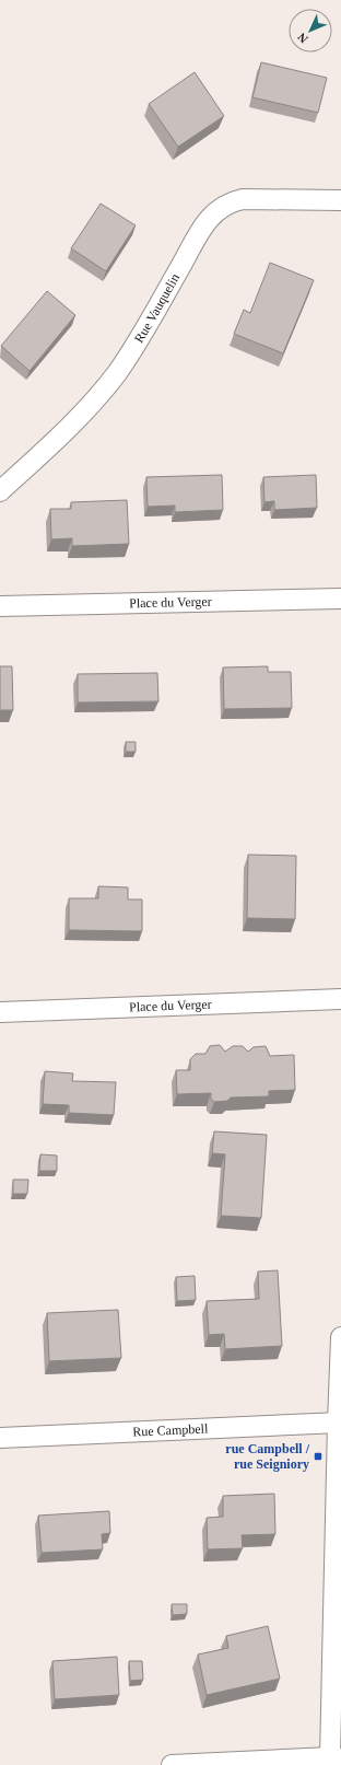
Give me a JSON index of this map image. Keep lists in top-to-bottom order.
{
  "streets": {
    "street": ["Rue Vauquelin", "Place du Verger", "Rue Campbell"]
  },
  "places": {
    "transit": ["rue Campbell / rue Seigniory"]
  },
  "north": "bottom left"
}
